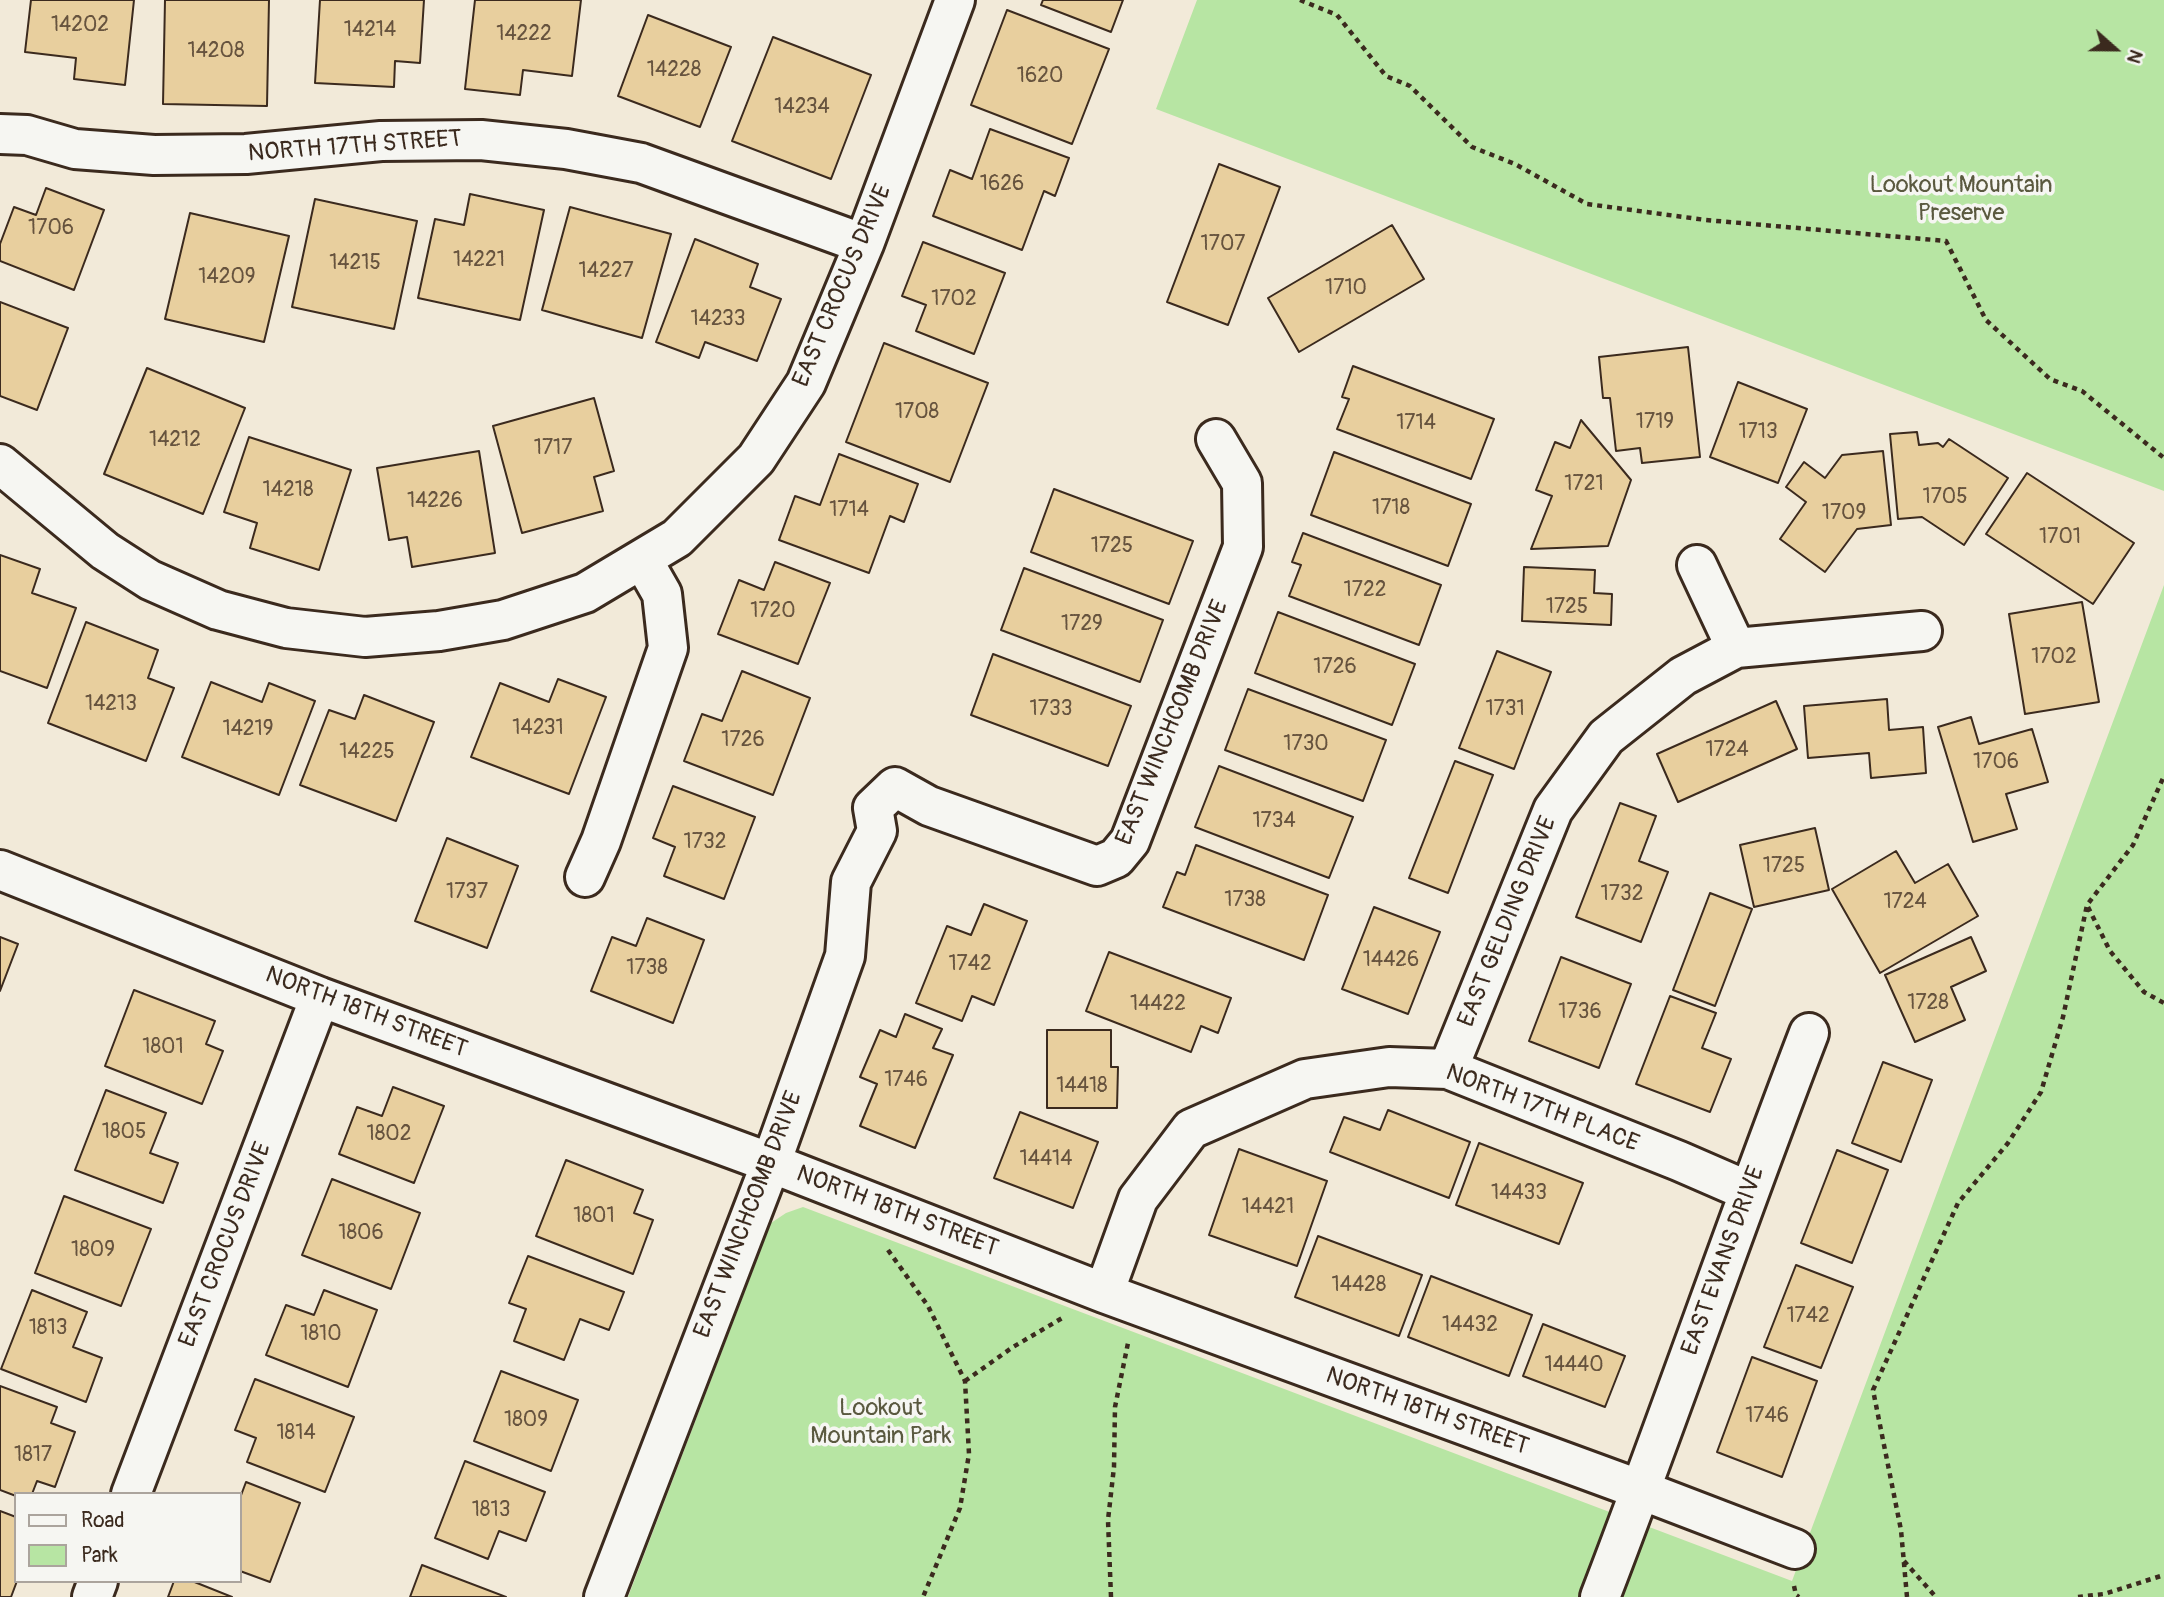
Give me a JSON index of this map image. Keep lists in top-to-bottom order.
{
  "streets": {
    "street": [
      "NORTH 17TH STREET",
      "EAST CROCUS DRIVE",
      "EAST WINCHCOMB DRIVE",
      "EAST GELDING DRIVE",
      "NORTH 18TH STREET",
      "NORTH 17TH PLACE",
      "EAST EVANS DRIVE"
    ]
  },
  "crossings": [
    ["NORTH 17TH STREET", "EAST CROCUS DRIVE"],
    ["EAST CROCUS DRIVE", "NORTH 18TH STREET"],
    ["EAST WINCHCOMB DRIVE", "NORTH 18TH STREET"],
    ["EAST GELDING DRIVE", "NORTH 17TH PLACE"],
    ["NORTH 18TH STREET", "NORTH 17TH PLACE"],
    ["NORTH 18TH STREET", "EAST EVANS DRIVE"],
    ["NORTH 17TH PLACE", "EAST EVANS DRIVE"]
  ],
  "parks": ["Lookout Mountain Preserve", "Lookout Mountain Park"],
  "house_numbers": [
    "14202",
    "14214",
    "14222",
    "14208",
    "14228",
    "1620",
    "14234",
    "1626",
    "1706",
    "1707",
    "14221",
    "14215",
    "14227",
    "14209",
    "1710",
    "1702",
    "14233",
    "1708",
    "1719",
    "1714",
    "1713",
    "14212",
    "1717",
    "1721",
    "14218",
    "1705",
    "14226",
    "1718",
    "1714",
    "1709",
    "1701",
    "1725",
    "1722",
    "1725",
    "1720",
    "1729",
    "1702",
    "1726",
    "14213",
    "1733",
    "1731",
    "14231",
    "14219",
    "1726",
    "1730",
    "1724",
    "14225",
    "1706",
    "1734",
    "1732",
    "1725",
    "1737",
    "1732",
    "1738",
    "1724",
    "14426",
    "1742",
    "1738",
    "1728",
    "14422",
    "1736",
    "1801",
    "1746",
    "14418",
    "1805",
    "1802",
    "14414",
    "14433",
    "14421",
    "1801",
    "1806",
    "1809",
    "14428",
    "1742",
    "14432",
    "1813",
    "1810",
    "14440",
    "1746",
    "1809",
    "1814",
    "1817",
    "1813"
  ],
  "legend": ["Road", "Park"],
  "north": "right"
}
